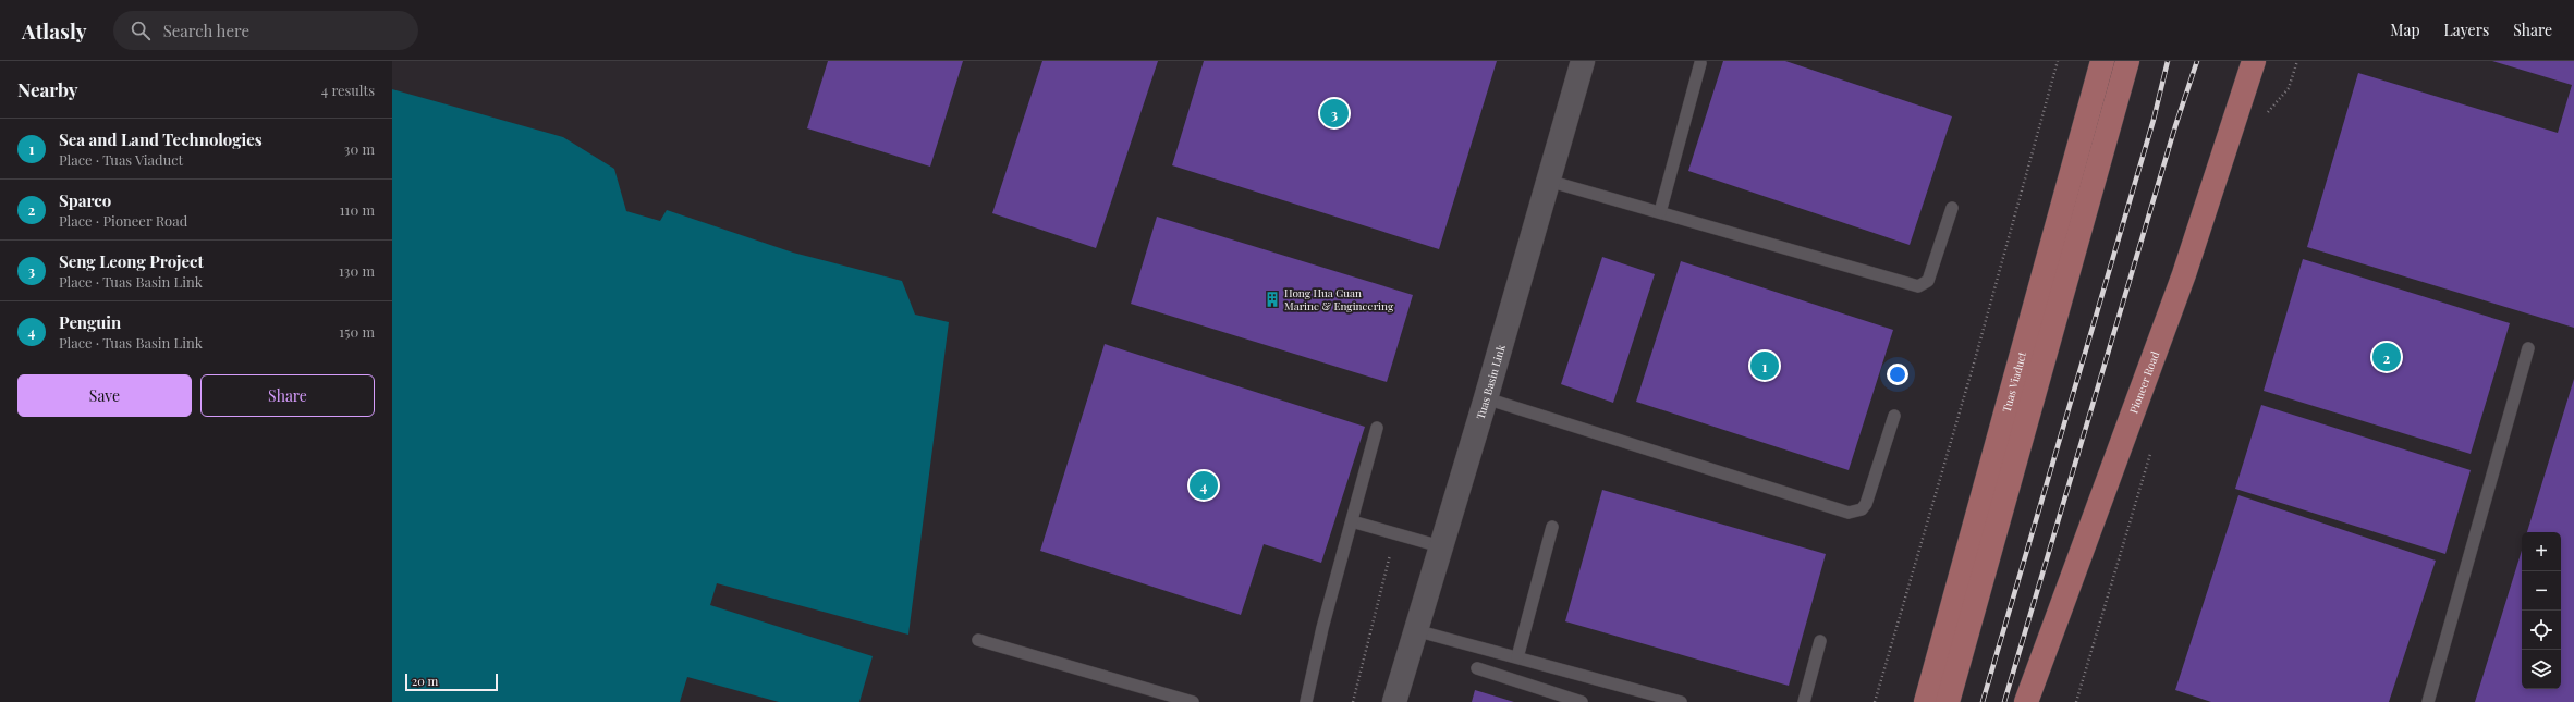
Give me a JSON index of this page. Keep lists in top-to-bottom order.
{
  "streets": {
    "main road": ["Tuas Viaduct", "Pioneer Road"],
    "street": ["Tuas Basin Link"]
  },
  "places": {
    "building": ["Hong Hua Guan Marine & Engineering"]
  },
  "scale_bar": "20 m",
  "page": {
    "header": "Atlasly",
    "search": "Search here",
    "nav": ["Map", "Layers", "Share"],
    "heading": ["Nearby", "4 results"],
    "pins": [
      "3",
      "2",
      "1",
      "4"
    ],
    "list": [
      {
        "mark": "1",
        "name": "Sea and Land Technologies",
        "note": "Place · Tuas Viaduct",
        "value": "30 m"
      },
      {
        "mark": "2",
        "name": "Sparco",
        "note": "Place · Pioneer Road",
        "value": "110 m"
      },
      {
        "mark": "3",
        "name": "Seng Leong Project",
        "note": "Place · Tuas Basin Link",
        "value": "130 m"
      },
      {
        "mark": "4",
        "name": "Penguin",
        "note": "Place · Tuas Basin Link",
        "value": "150 m"
      }
    ],
    "buttons": ["Save", "Share"],
    "map_buttons": ["+", "−"],
    "scale": "20 m"
  }
}
